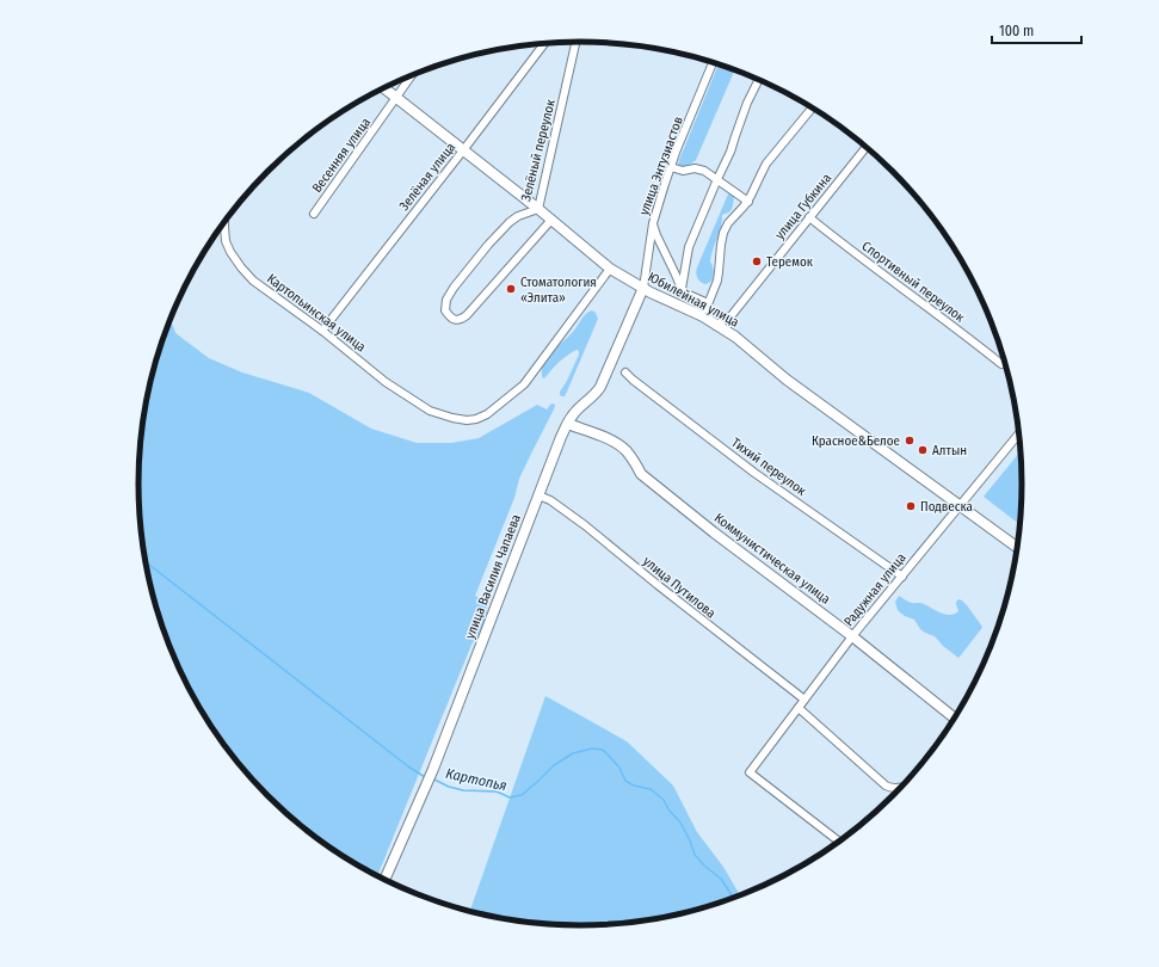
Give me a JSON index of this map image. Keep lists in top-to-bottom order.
{
  "streets": {
    "street": [
      "Зелёный переулок",
      "Весенняя улица",
      "улица Энтузиастов",
      "Зелёная улица",
      "улица Губкина",
      "Спортивный переулок",
      "Юбилейная улица",
      "Картопьинская улица",
      "Тихий переулок",
      "Коммунистическая улица",
      "улица Василия Чапаева",
      "улица Путилова",
      "Радужная улица"
    ]
  },
  "crossings": [
    ["Зелёный переулок", "Юбилейная улица"],
    ["Весенняя улица", "Юбилейная улица"],
    ["улица Энтузиастов", "Юбилейная улица"],
    ["улица Энтузиастов", "улица Василия Чапаева"],
    ["Зелёная улица", "Юбилейная улица"],
    ["Зелёная улица", "Картопьинская улица"],
    ["улица Губкина", "Спортивный переулок"],
    ["улица Губкина", "Юбилейная улица"],
    ["Юбилейная улица", "Картопьинская улица"],
    ["Юбилейная улица", "улица Василия Чапаева"],
    ["Юбилейная улица", "Радужная улица"],
    ["Тихий переулок", "Радужная улица"],
    ["Коммунистическая улица", "улица Василия Чапаева"],
    ["Коммунистическая улица", "Радужная улица"],
    ["улица Василия Чапаева", "улица Путилова"],
    ["улица Путилова", "Радужная улица"]
  ],
  "water": ["Картопья"],
  "places": [
    "Теремок",
    "Стоматология «Элита»",
    "Красное&Белое",
    "Алтын",
    "Подвеска"
  ],
  "scale_bar": "100 m"
}
